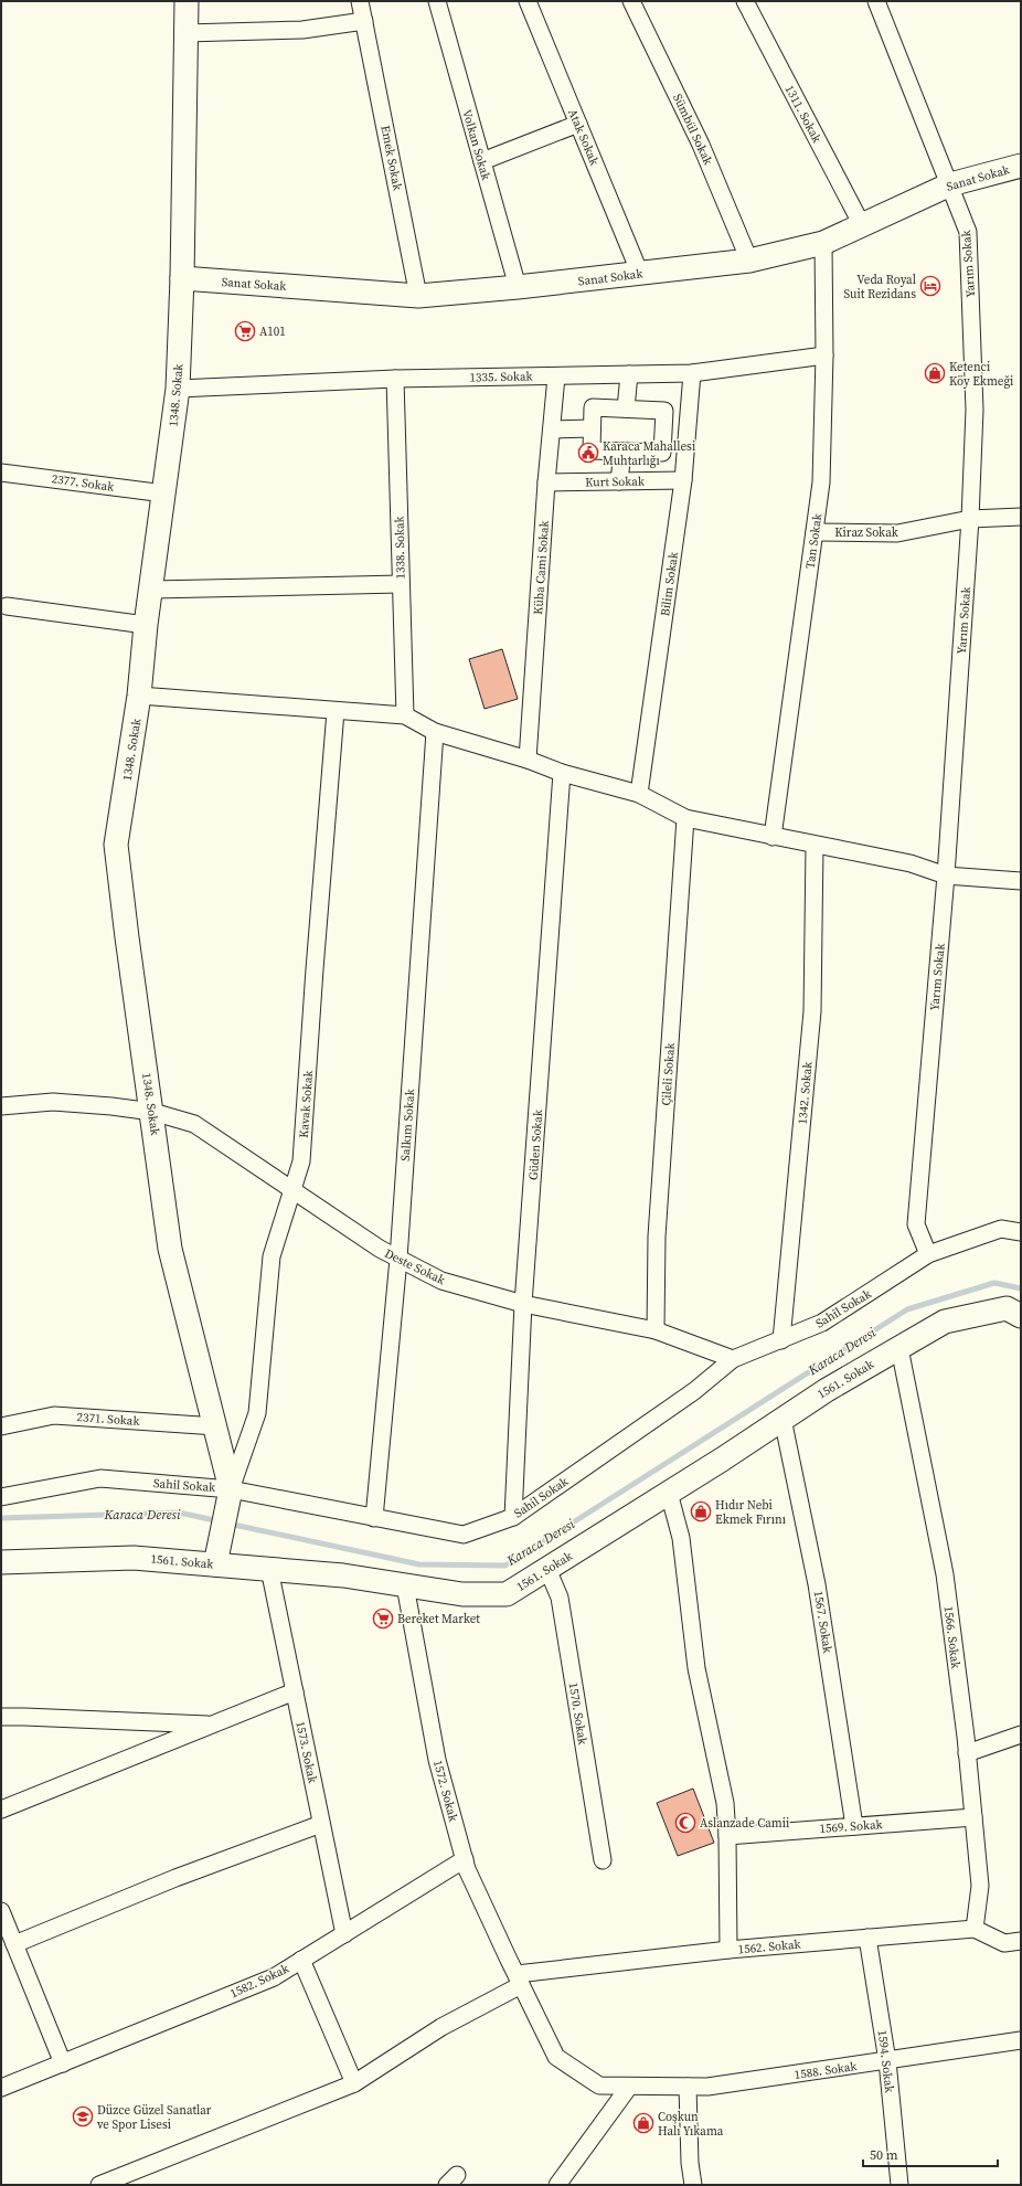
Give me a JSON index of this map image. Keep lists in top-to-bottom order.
{
  "streets": {
    "street": [
      "1311. Sokak",
      "Sümbül Sokak",
      "Atak Sokak",
      "Volkan Sokak",
      "Emek Sokak",
      "Sanat Sokak",
      "Yarım Sokak",
      "1335. Sokak",
      "1348. Sokak",
      "Kurt Sokak",
      "2377. Sokak",
      "Kiraz Sokak",
      "Tan Sokak",
      "1338. Sokak",
      "Küba Cami Sokak",
      "Bilim Sokak",
      "Çileli Sokak",
      "1342. Sokak",
      "Kavak Sokak",
      "Salkım Sokak",
      "Güden Sokak",
      "Deste Sokak",
      "Sahil Sokak",
      "1561. Sokak",
      "2371. Sokak",
      "1567. Sokak",
      "1566. Sokak",
      "1570. Sokak",
      "1573. Sokak",
      "1572. Sokak",
      "1569. Sokak",
      "1562. Sokak",
      "1582. Sokak",
      "1594. Sokak",
      "1588. Sokak"
    ]
  },
  "crossings": [
    ["1311. Sokak", "Sanat Sokak"],
    ["Sümbül Sokak", "Sanat Sokak"],
    ["Atak Sokak", "Sanat Sokak"],
    ["Volkan Sokak", "Sanat Sokak"],
    ["Emek Sokak", "Sanat Sokak"],
    ["Sanat Sokak", "Yarım Sokak"],
    ["Sanat Sokak", "1348. Sokak"],
    ["Sanat Sokak", "Tan Sokak"],
    ["Yarım Sokak", "Kiraz Sokak"],
    ["Yarım Sokak", "Sahil Sokak"],
    ["1335. Sokak", "1348. Sokak"],
    ["1335. Sokak", "Tan Sokak"],
    ["1335. Sokak", "1338. Sokak"],
    ["1335. Sokak", "Küba Cami Sokak"],
    ["1335. Sokak", "Bilim Sokak"],
    ["1348. Sokak", "2377. Sokak"],
    ["1348. Sokak", "Kavak Sokak"],
    ["1348. Sokak", "Deste Sokak"],
    ["1348. Sokak", "Sahil Sokak"],
    ["1348. Sokak", "2371. Sokak"],
    ["Kurt Sokak", "Küba Cami Sokak"],
    ["Kurt Sokak", "Bilim Sokak"],
    ["Kiraz Sokak", "Tan Sokak"],
    ["Çileli Sokak", "Deste Sokak"],
    ["1342. Sokak", "Sahil Sokak"],
    ["Kavak Sokak", "Deste Sokak"],
    ["Kavak Sokak", "Sahil Sokak"],
    ["Salkım Sokak", "Deste Sokak"],
    ["Salkım Sokak", "Sahil Sokak"],
    ["Güden Sokak", "Deste Sokak"],
    ["Güden Sokak", "Sahil Sokak"],
    ["Deste Sokak", "Sahil Sokak"],
    ["1561. Sokak", "1567. Sokak"],
    ["1561. Sokak", "1566. Sokak"],
    ["1561. Sokak", "1570. Sokak"],
    ["1561. Sokak", "1573. Sokak"],
    ["1561. Sokak", "1572. Sokak"],
    ["1567. Sokak", "1569. Sokak"],
    ["1566. Sokak", "1569. Sokak"],
    ["1566. Sokak", "1562. Sokak"],
    ["1573. Sokak", "1582. Sokak"],
    ["1572. Sokak", "1562. Sokak"],
    ["1572. Sokak", "1582. Sokak"],
    ["1572. Sokak", "1588. Sokak"],
    ["1562. Sokak", "1594. Sokak"],
    ["1562. Sokak", "1588. Sokak"],
    ["1594. Sokak", "1588. Sokak"]
  ],
  "water": ["Karaca Deresi"],
  "places": {
    "hotel": ["Veda Royal Suit Rezidans"],
    "supermarket": ["A101", "Bereket Market"],
    "shop": ["Ketenci Köy Ekmeği", "Hıdır Nebi Ekmek Fırını", "Coşkun Halı Yıkama"],
    "public building": ["Karaca Mahallesi Muhtarlığı"],
    "mosque": ["Aslanzade Camii"],
    "school or university": ["Düzce Güzel Sanatlar ve Spor Lisesi"]
  },
  "scale_bar": "50 m"
}
